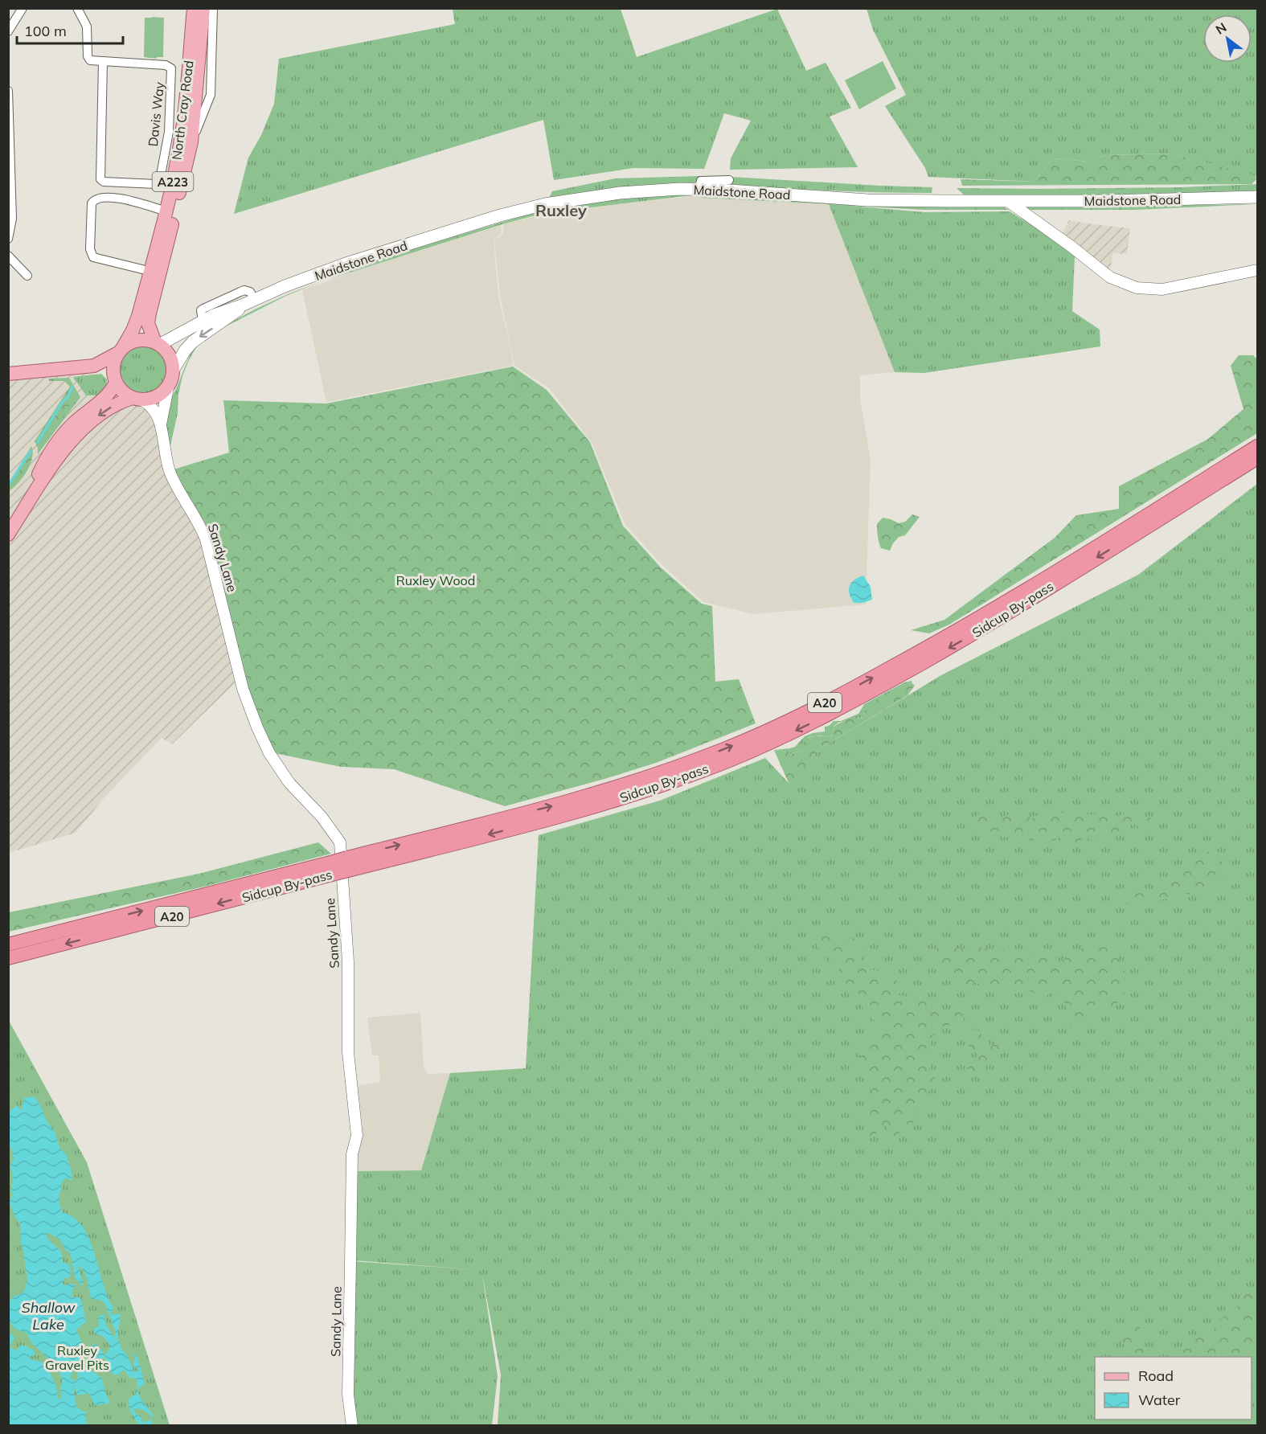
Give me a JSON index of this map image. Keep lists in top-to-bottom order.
{
  "streets": {
    "highway": ["Sidcup By-pass", "A20"],
    "main road": ["North Cray Road", "A223", "Maidstone Road"],
    "street": ["Davis Way", "Sandy Lane"]
  },
  "crossings": [
    ["North Cray Road", "Maidstone Road"],
    ["North Cray Road", "Sandy Lane"],
    ["Maidstone Road", "Sandy Lane"]
  ],
  "districts": ["Ruxley"],
  "water": ["Shallow Lake"],
  "parks": ["Ruxley Wood", "Ruxley Gravel Pits"],
  "legend": ["Road", "Water"],
  "scale_bar": "100 m",
  "north": "top left"
}
